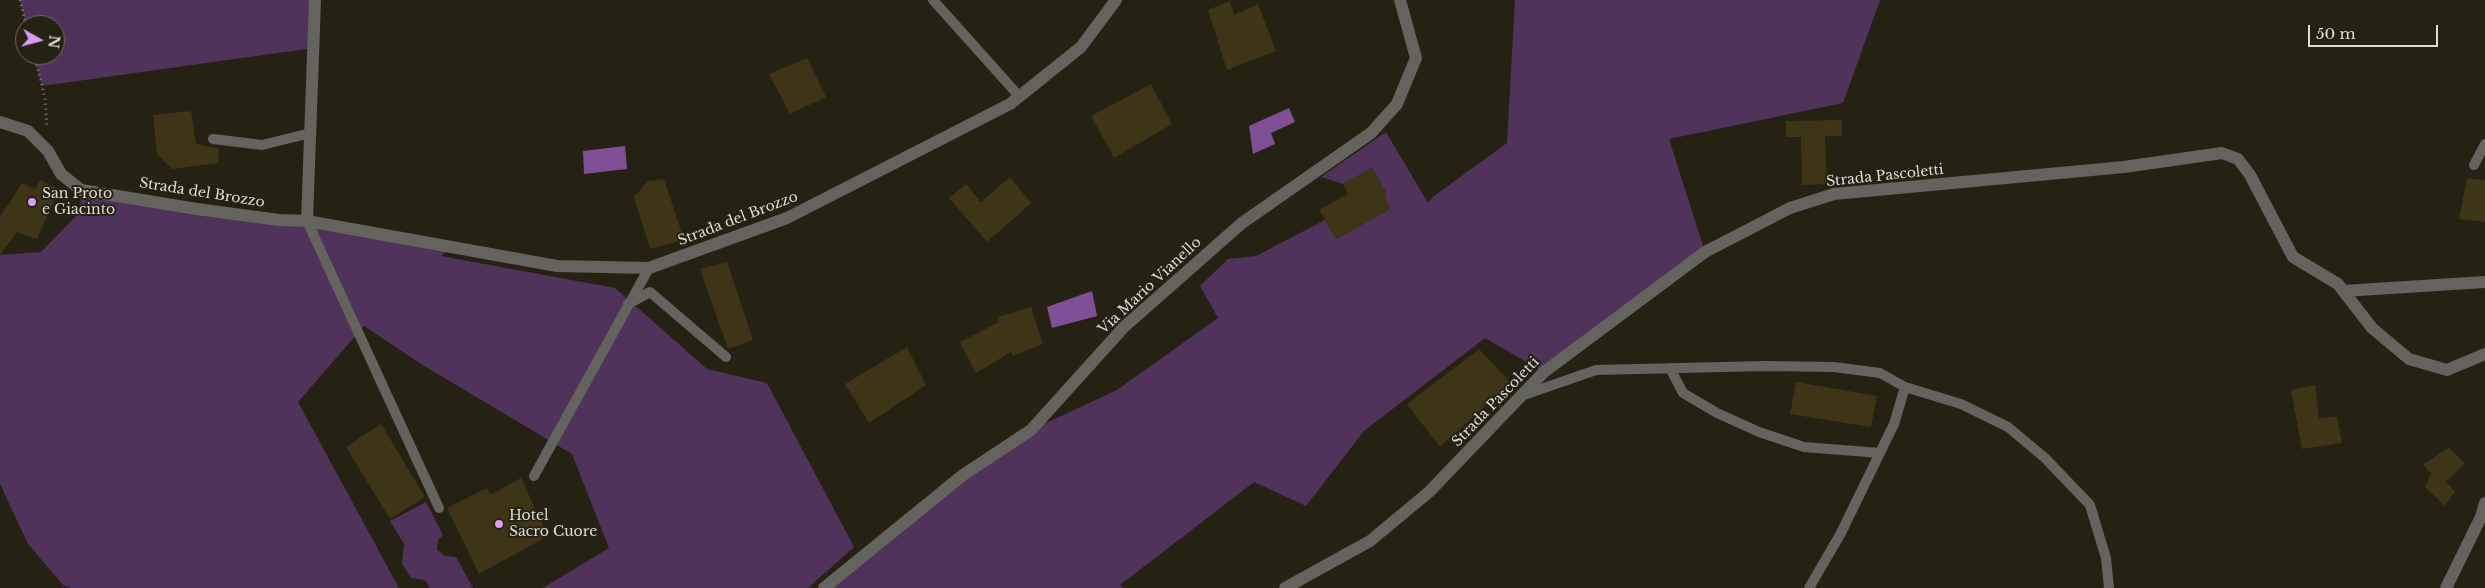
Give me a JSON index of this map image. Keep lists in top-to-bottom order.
{
  "streets": {
    "street": ["Strada Pascoletti", "Strada del Brozzo", "Via Mario Vianello"]
  },
  "places": ["San Proto e Giacinto", "Hotel Sacro Cuore"],
  "scale_bar": "50 m",
  "north": "right"
}
